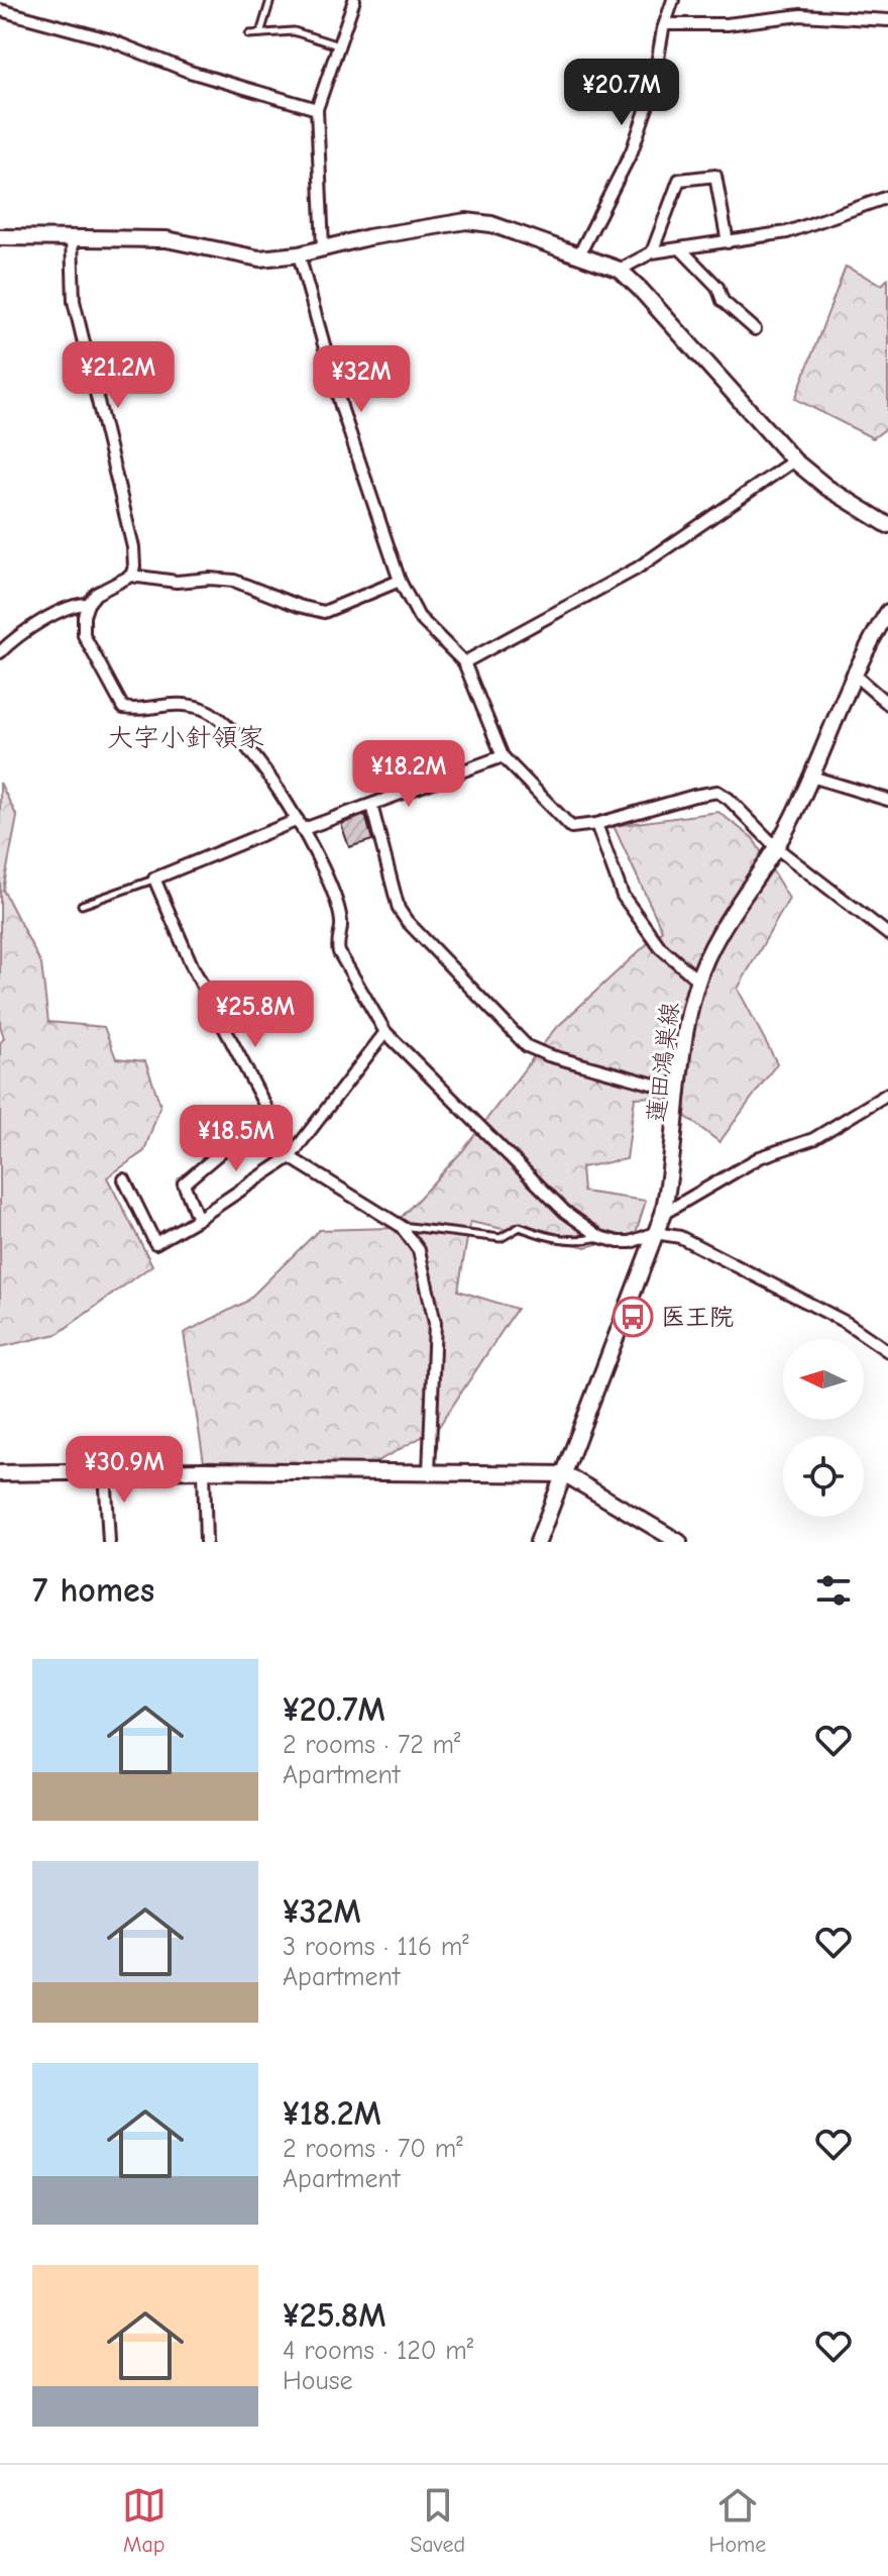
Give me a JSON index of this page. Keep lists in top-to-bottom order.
{
  "streets": {
    "street": ["蓮田鴻巣線"]
  },
  "districts": ["大字小針領家"],
  "places": {
    "bus stop": ["医王院"]
  },
  "north": "left",
  "page": {
    "price": [
      "¥20.7M",
      "¥21.2M",
      "¥32M",
      "¥18.2M",
      "¥25.8M",
      "¥18.5M",
      "¥30.9M"
    ],
    "heading": "7 homes",
    "list": [
      {
        "name": "¥20.7M",
        "note": "2 rooms · 72 m² · Apartment"
      },
      {
        "name": "¥32M",
        "note": "3 rooms · 116 m² · Apartment"
      },
      {
        "name": "¥18.2M",
        "note": "2 rooms · 70 m² · Apartment"
      },
      {
        "name": "¥25.8M",
        "note": "4 rooms · 120 m² · House"
      }
    ],
    "tabs": ["Map", "Saved", "Home"]
  }
}
